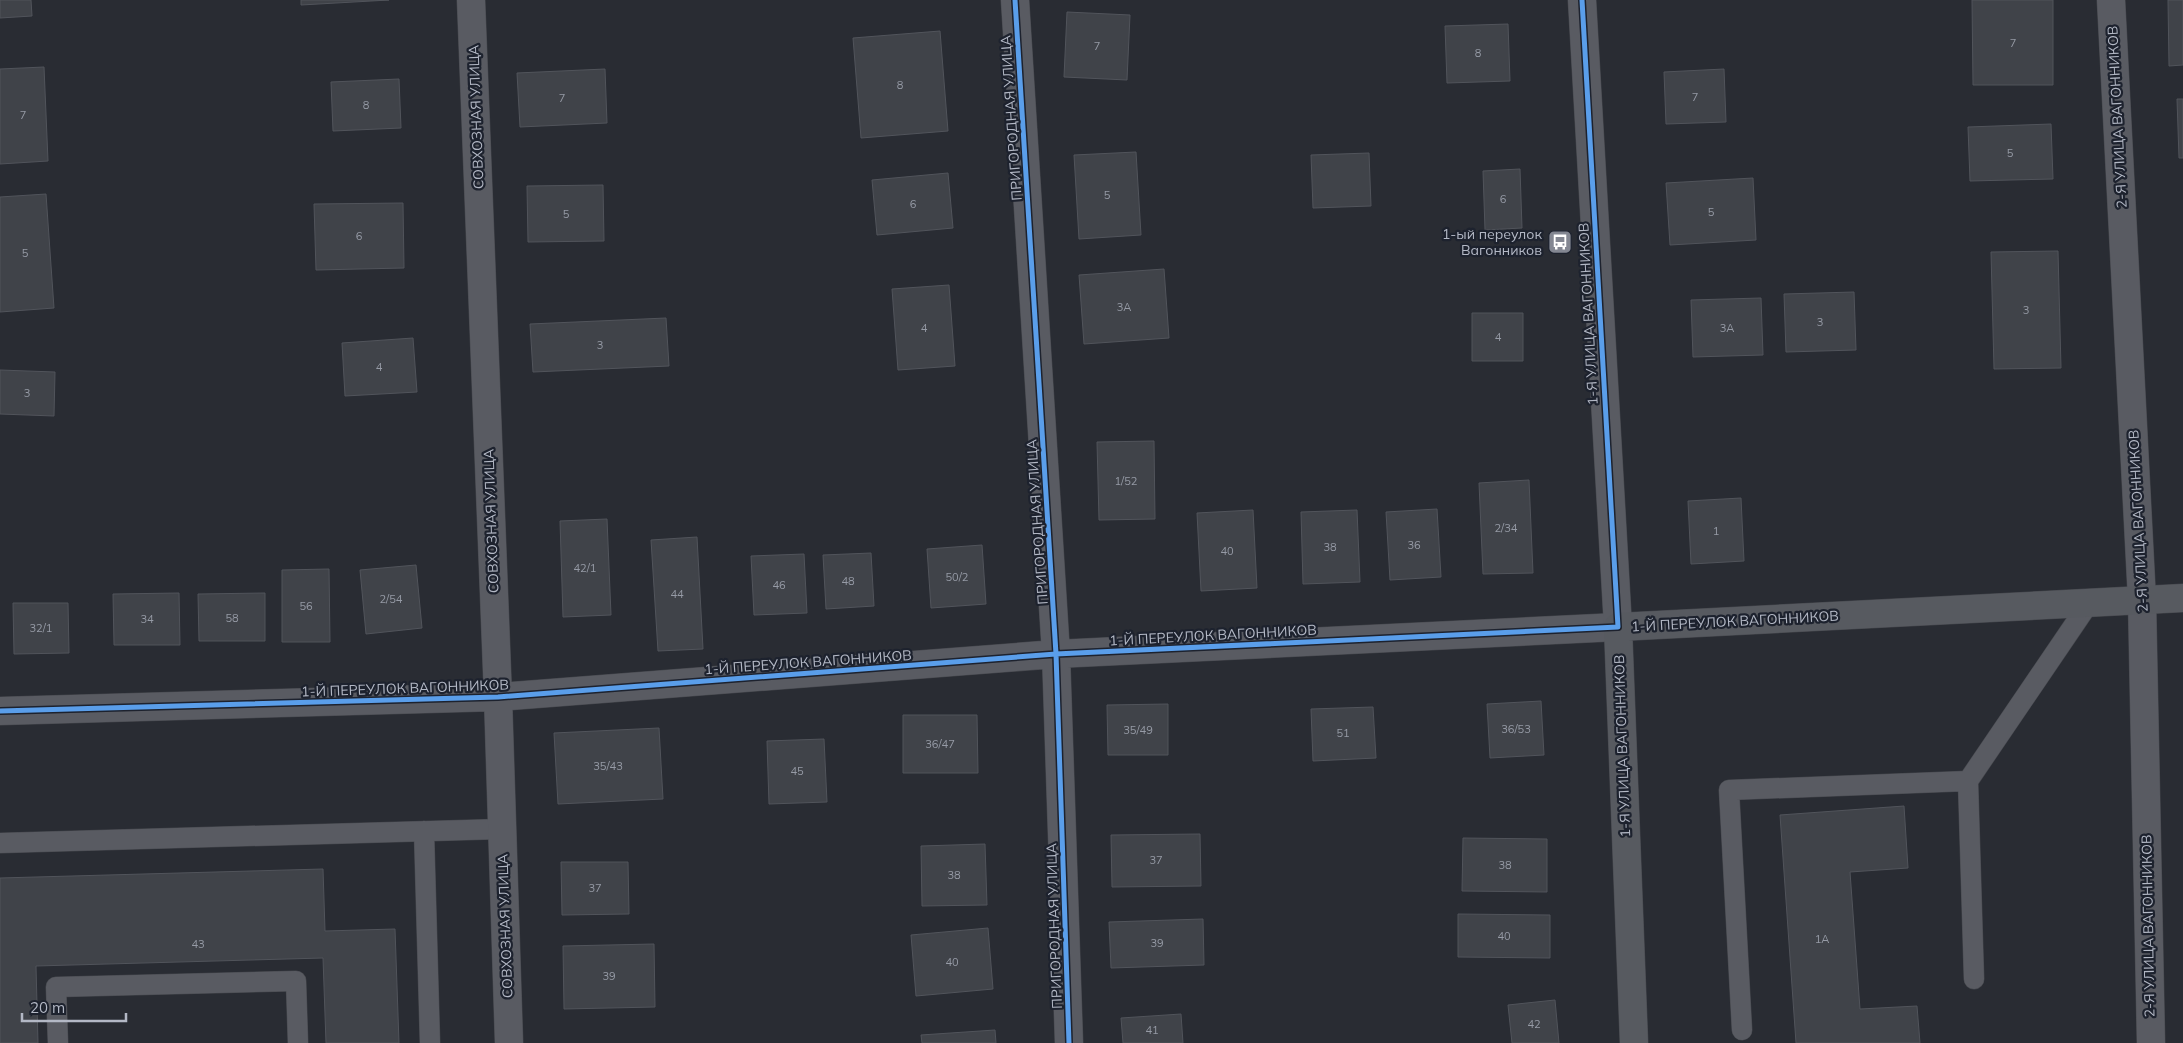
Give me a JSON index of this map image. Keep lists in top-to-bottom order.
{
  "streets": {
    "main road": ["1-Я УЛИЦА ВАГОННИКОВ", "1-Й ПЕРЕУЛОК ВАГОННИКОВ"],
    "street": ["СОВХОЗНАЯ УЛИЦА", "2-Я УЛИЦА ВАГОННИКОВ", "ПРИГОРОДНАЯ УЛИЦА"]
  },
  "crossings": [
    ["СОВХОЗНАЯ УЛИЦА", "1-Й ПЕРЕУЛОК ВАГОННИКОВ"],
    ["2-Я УЛИЦА ВАГОННИКОВ", "1-Й ПЕРЕУЛОК ВАГОННИКОВ"],
    ["ПРИГОРОДНАЯ УЛИЦА", "1-Й ПЕРЕУЛОК ВАГОННИКОВ"],
    ["1-Я УЛИЦА ВАГОННИКОВ", "1-Й ПЕРЕУЛОК ВАГОННИКОВ"]
  ],
  "places": {
    "bus stop": ["1-ый переулок Вагонников"]
  },
  "house_numbers": [
    "7",
    "7",
    "8",
    "8",
    "7",
    "7",
    "8",
    "7",
    "5",
    "5",
    "6",
    "6",
    "5",
    "5",
    "6",
    "5",
    "3А",
    "3",
    "3",
    "4",
    "3А",
    "4",
    "3",
    "4",
    "3",
    "1/52",
    "2/34",
    "1",
    "36",
    "38",
    "40",
    "42/1",
    "50/2",
    "48",
    "46",
    "44",
    "2/54",
    "56",
    "58",
    "34",
    "32/1",
    "36/53",
    "35/49",
    "51",
    "36/47",
    "35/43",
    "45",
    "37",
    "38",
    "38",
    "37",
    "40",
    "1А",
    "39",
    "43",
    "40",
    "39",
    "42",
    "41"
  ],
  "scale_bar": "20 m"
}
